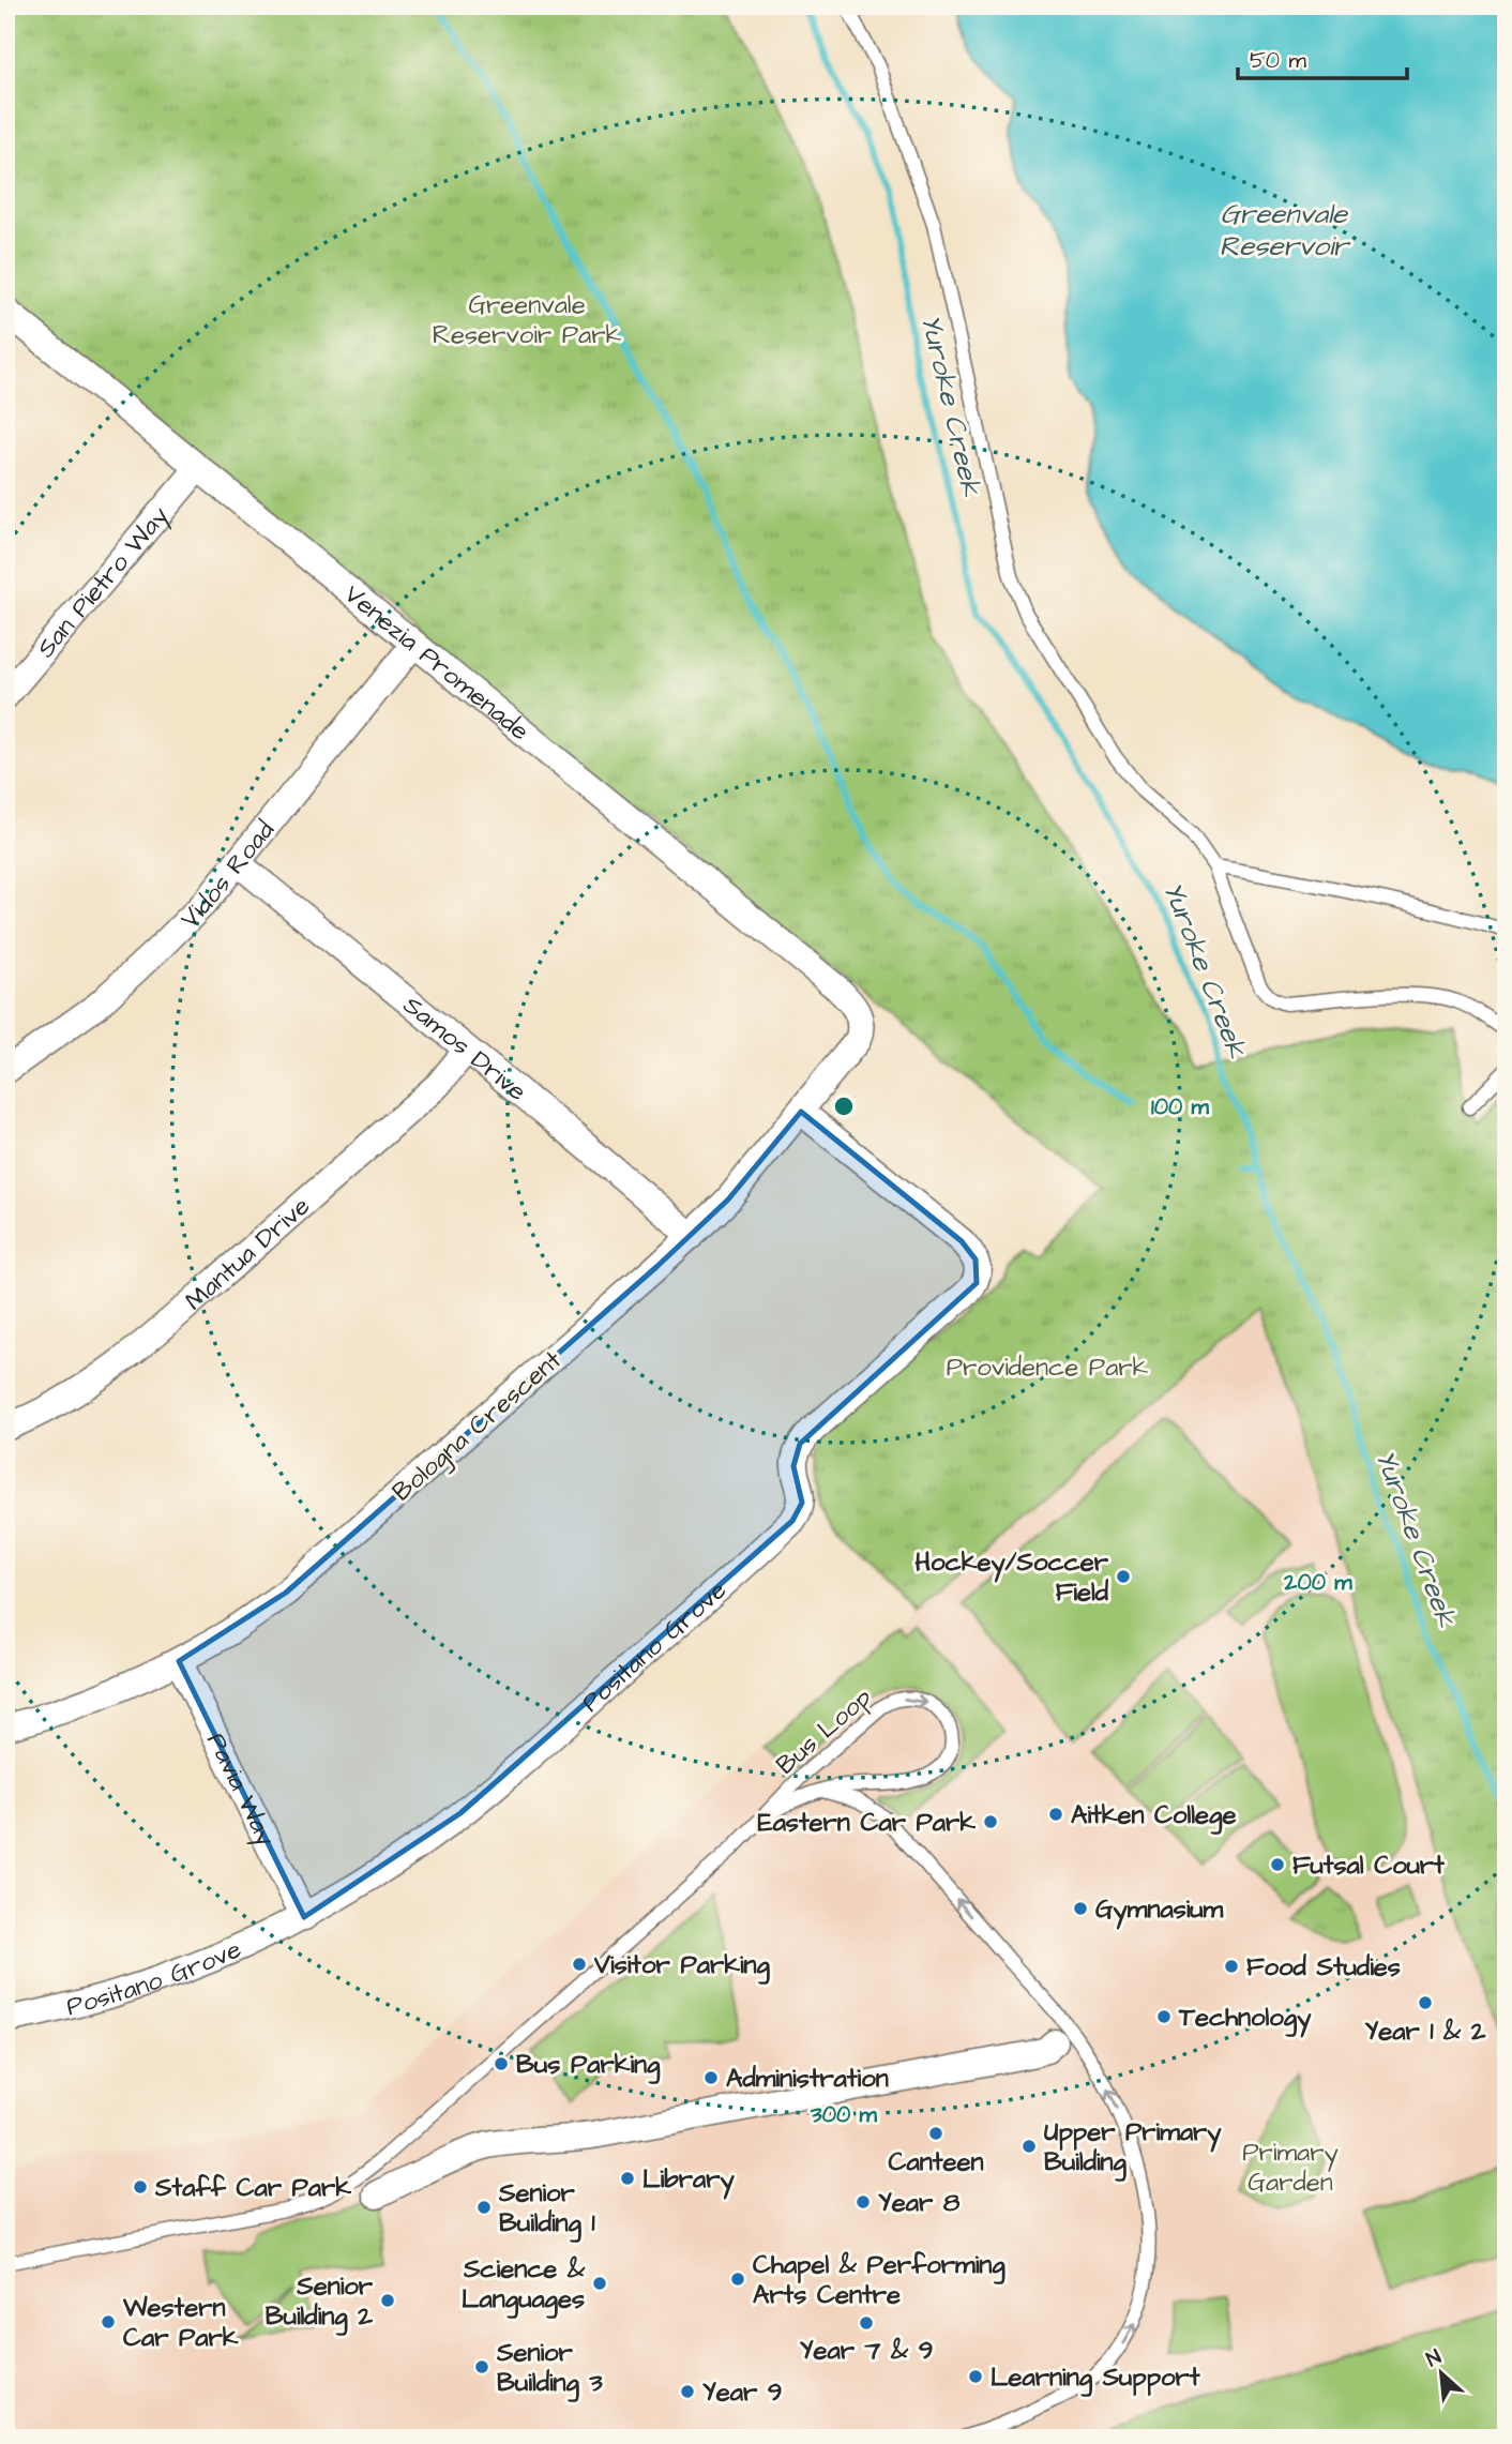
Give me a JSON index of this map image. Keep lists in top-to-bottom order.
{
  "streets": {
    "street": [
      "San Pietro Way",
      "Venezia Promenade",
      "Vidos Road",
      "Samos Drive",
      "Mantua Drive",
      "Bologna Crescent",
      "Positano Grove",
      "Pavia Way"
    ],
    "lane": ["Bus Loop"]
  },
  "crossings": [
    ["San Pietro Way", "Venezia Promenade"],
    ["Venezia Promenade", "Vidos Road"],
    ["Venezia Promenade", "Bologna Crescent"],
    ["Vidos Road", "Samos Drive"],
    ["Samos Drive", "Mantua Drive"],
    ["Samos Drive", "Bologna Crescent"],
    ["Bologna Crescent", "Positano Grove"],
    ["Bologna Crescent", "Pavia Way"],
    ["Positano Grove", "Pavia Way"]
  ],
  "water": ["Greenvale Reservoir", "Yuroke Creek"],
  "parks": ["Greenvale Reservoir Park", "Providence Park", "Primary Garden"],
  "places": [
    "Hockey/Soccer Field",
    "Aitken College",
    "Eastern Car Park",
    "Futsal Court",
    "Gymnasium",
    "Visitor Parking",
    "Food Studies",
    "Year 1 & 2",
    "Technology",
    "Bus Parking",
    "Administration",
    "Canteen",
    "Upper Primary Building",
    "Library",
    "Staff Car Park",
    "Year 8",
    "Senior Building 1",
    "Chapel & Performing Arts Centre",
    "Science & Languages",
    "Senior Building 2",
    "Western Car Park",
    "Year 7 & 9",
    "Senior Building 3",
    "Learning Support",
    "Year 9"
  ],
  "scale_bar": "50 m",
  "north": "top left",
  "rings": ["100 m", "200 m", "300 m"]
}
